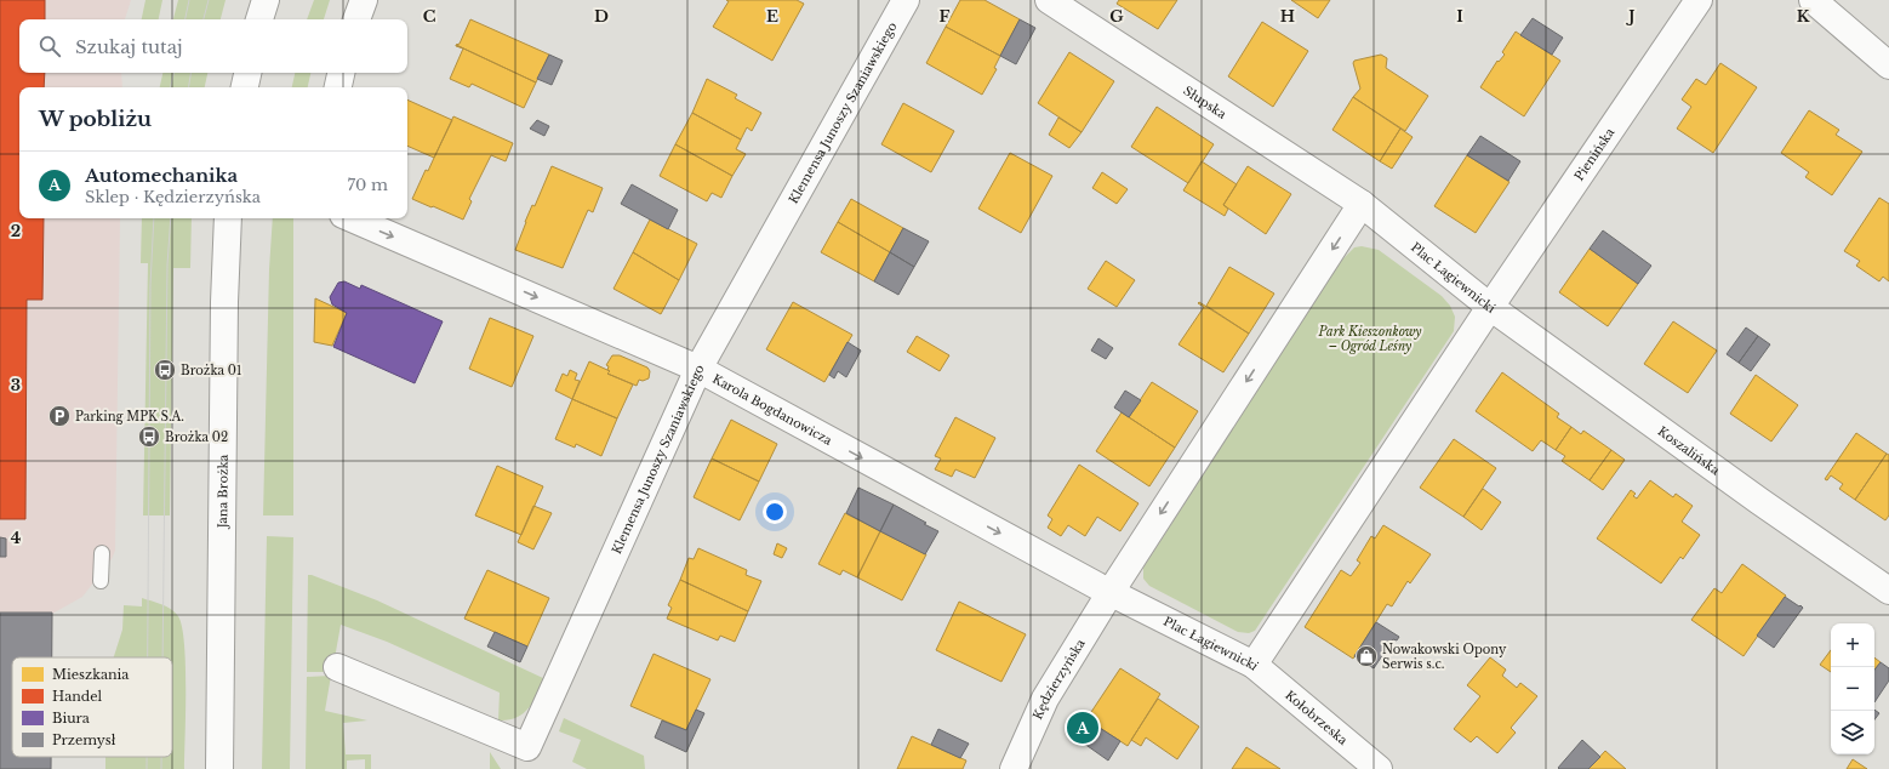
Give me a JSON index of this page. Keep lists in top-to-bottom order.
{
  "streets": {
    "street": [
      "Słupska",
      "Klemensa Junoszy Szaniawskiego",
      "Pienińska",
      "Plac Łagiewnicki",
      "Karola Bogdanowicza",
      "Koszalińska",
      "Jana Brożka",
      "Kędzierzyńska",
      "Kołobrzeska"
    ]
  },
  "crossings": [
    ["Słupska", "Plac Łagiewnicki"],
    ["Klemensa Junoszy Szaniawskiego", "Karola Bogdanowicza"],
    ["Pienińska", "Plac Łagiewnicki"],
    ["Pienińska", "Koszalińska"],
    ["Plac Łagiewnicki", "Karola Bogdanowicza"],
    ["Plac Łagiewnicki", "Koszalińska"],
    ["Plac Łagiewnicki", "Kędzierzyńska"],
    ["Plac Łagiewnicki", "Kołobrzeska"],
    ["Karola Bogdanowicza", "Kędzierzyńska"]
  ],
  "one_way": ["Karola Bogdanowicza"],
  "parks": ["Park Kieszonkowy – Ogród Leśny"],
  "places": {
    "bus stop": ["Brożka 01", "Brożka 02"],
    "parking": ["Parking MPK S.A."],
    "shop": ["Nowakowski Opony Serwis s.c."]
  },
  "legend": [
    "Mieszkania",
    "Handel",
    "Biura",
    "Przemysł"
  ],
  "page": {
    "search": "Szukaj tutaj",
    "heading": "W pobliżu",
    "list": [
      {
        "mark": "A",
        "name": "Automechanika",
        "note": "Sklep · Kędzierzyńska",
        "value": "70 m"
      }
    ],
    "map_buttons": ["+", "−"],
    "pins": "A"
  },
  "grid": {
    "columns": [
      "C",
      "D",
      "E",
      "F",
      "G",
      "H",
      "I",
      "J",
      "K"
    ],
    "rows": ["2", "3", "4"]
  }
}
